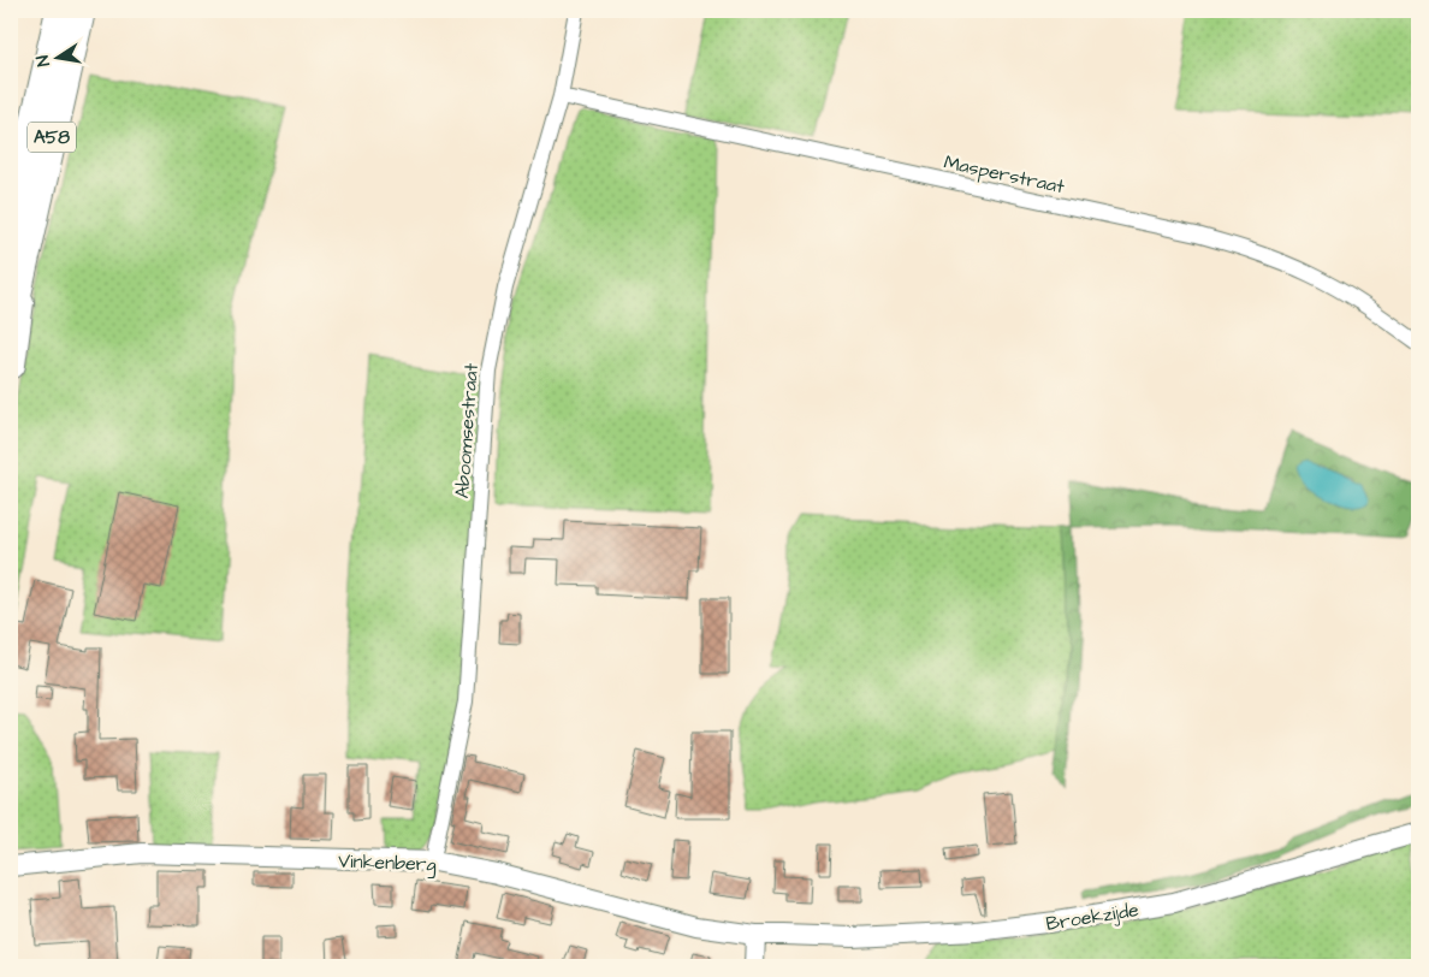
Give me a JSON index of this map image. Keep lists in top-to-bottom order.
{
  "streets": {
    "highway": ["A58"],
    "street": [
      "Masperstraat",
      "Aboomsestraat",
      "Vinkenberg",
      "Broekzijde"
    ]
  },
  "crossings": [
    ["Masperstraat", "Aboomsestraat"],
    ["Aboomsestraat", "Vinkenberg"],
    ["Vinkenberg", "Broekzijde"]
  ],
  "north": "left"
}
